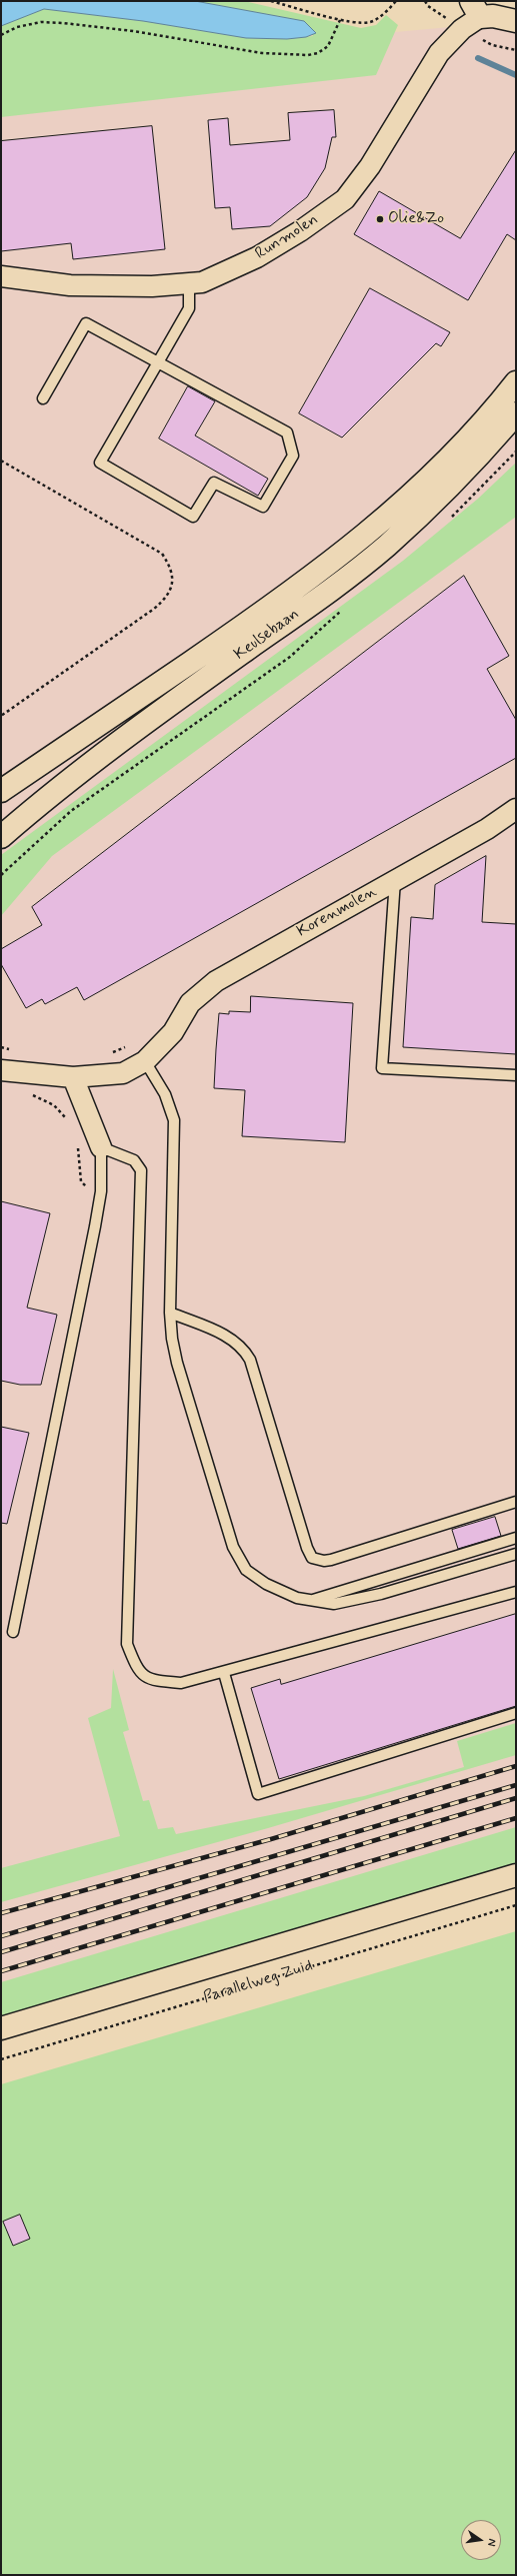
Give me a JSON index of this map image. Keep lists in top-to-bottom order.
{
  "streets": {
    "main road": ["Keulsebaan", "Parallelweg Zuid"],
    "street": ["Runmolen", "Korenmolen"]
  },
  "places": ["Olie&Zo"],
  "north": "right"
}
